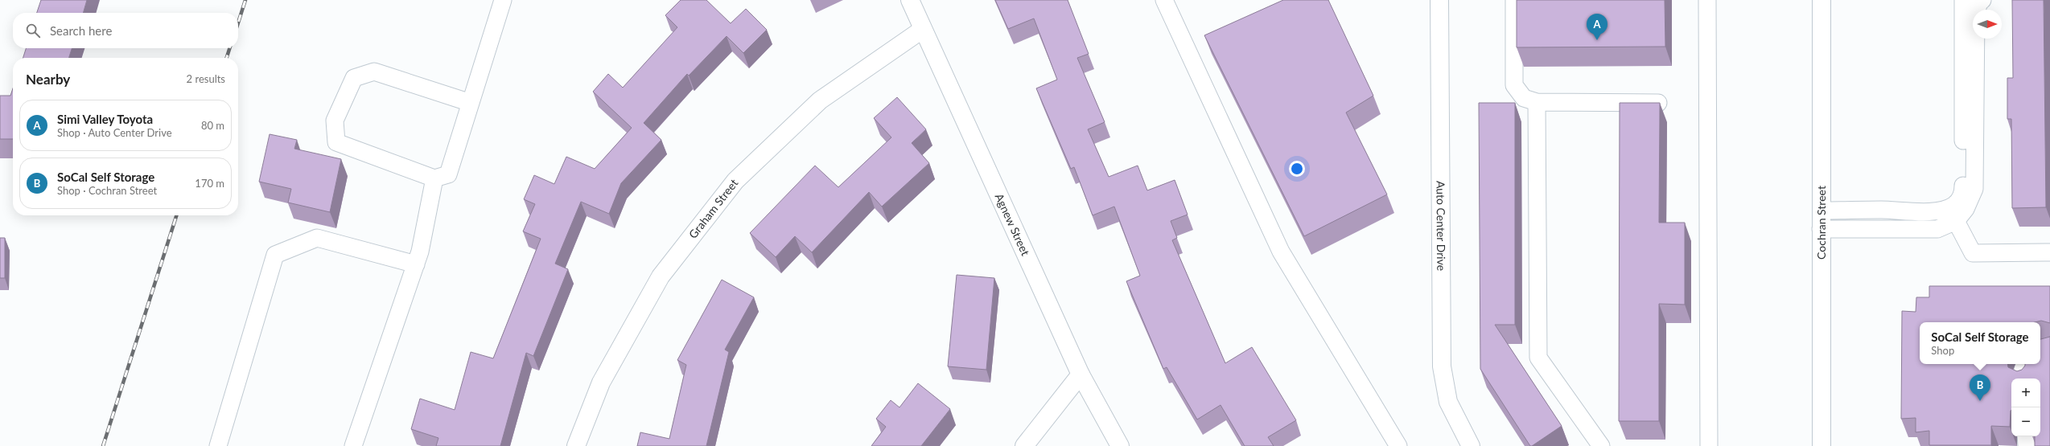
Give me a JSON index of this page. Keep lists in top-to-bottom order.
{
  "streets": {
    "street": [
      "Graham Street",
      "Cochran Street",
      "Agnew Street",
      "Auto Center Drive"
    ]
  },
  "crossings": [
    ["Graham Street", "Agnew Street"]
  ],
  "north": "right",
  "page": {
    "search": "Search here",
    "pins": ["A", "B"],
    "heading": ["Nearby", "2 results"],
    "list": [
      {
        "mark": "A",
        "name": "Simi Valley Toyota",
        "note": "Shop · Auto Center Drive",
        "value": "80 m"
      },
      {
        "mark": "B",
        "name": "SoCal Self Storage",
        "note": "Shop · Cochran Street",
        "value": "170 m"
      }
    ],
    "popup": ["SoCal Self Storage", "Shop"],
    "map_buttons": ["+", "−"]
  }
}
